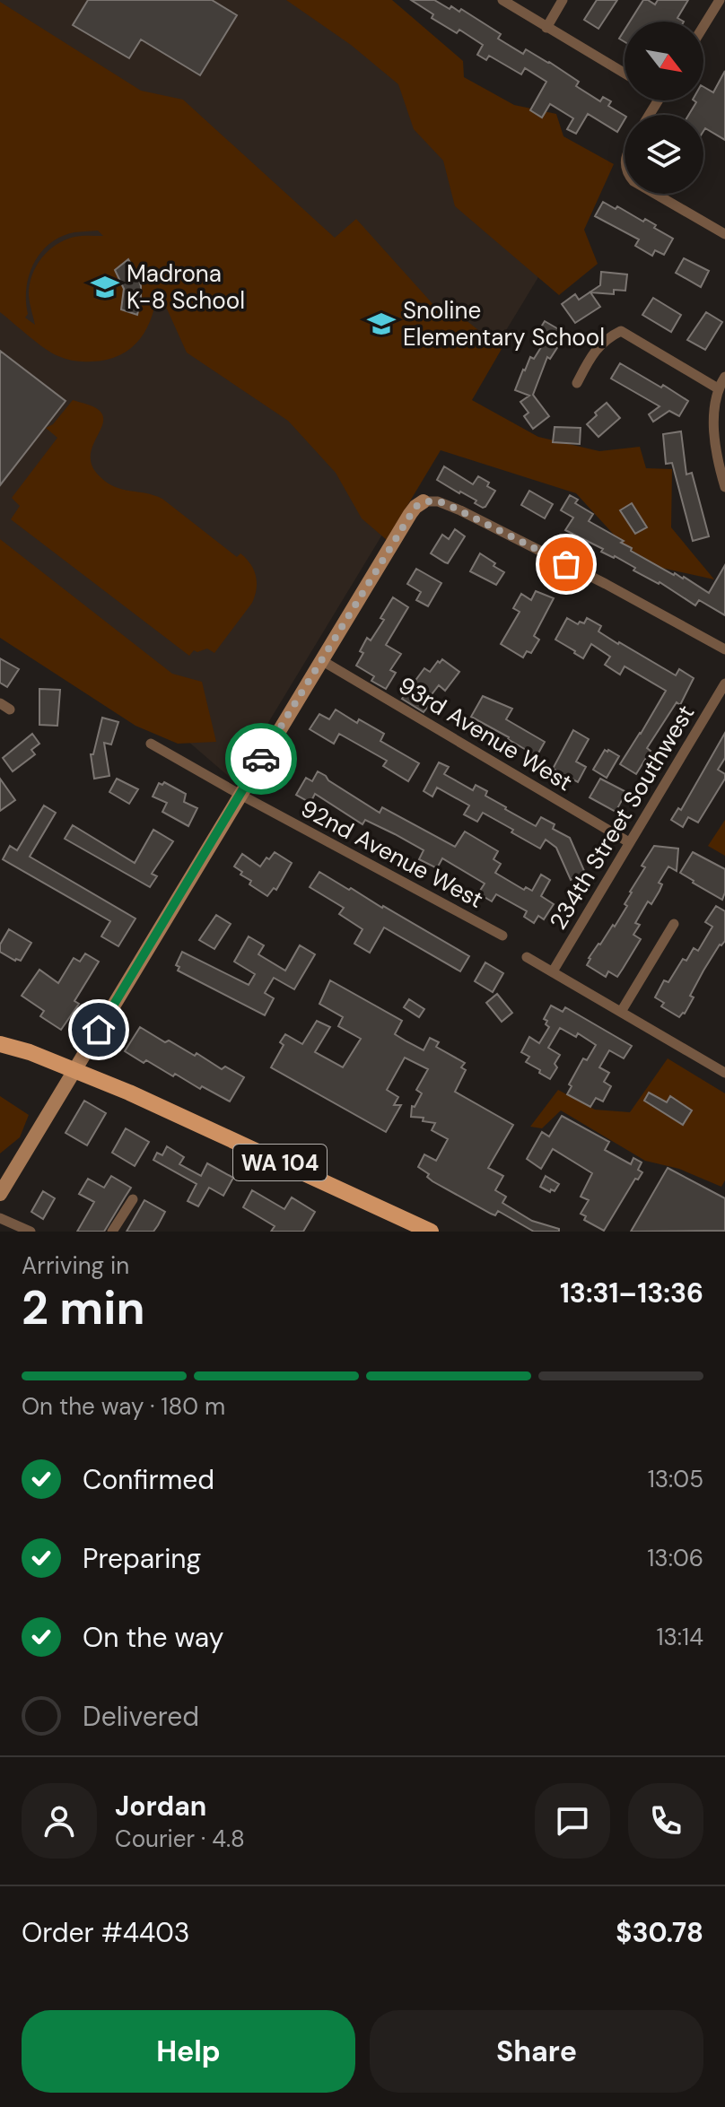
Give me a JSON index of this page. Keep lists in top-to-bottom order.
{
  "streets": {
    "main road": ["WA 104"],
    "street": ["93rd Avenue West", "234th Street Southwest", "92nd Avenue West"]
  },
  "crossings": [
    ["93rd Avenue West", "234th Street Southwest"]
  ],
  "places": {
    "school or university": ["Madrona K-8 School", "Snoline Elementary School"]
  },
  "north": "bottom right",
  "page": {
    "heading": ["2 min", "Arriving in", "13:31–13:36"],
    "panel": [
      "Jordan",
      "Courier · 4.8",
      "Order #4403",
      "$30.78"
    ],
    "bar": "On the way · 180 m",
    "list": [
      ["Confirmed", "13:05"],
      ["Preparing", "13:06"],
      ["On the way", "13:14"],
      "Delivered"
    ],
    "buttons": ["Help", "Share"]
  }
}
